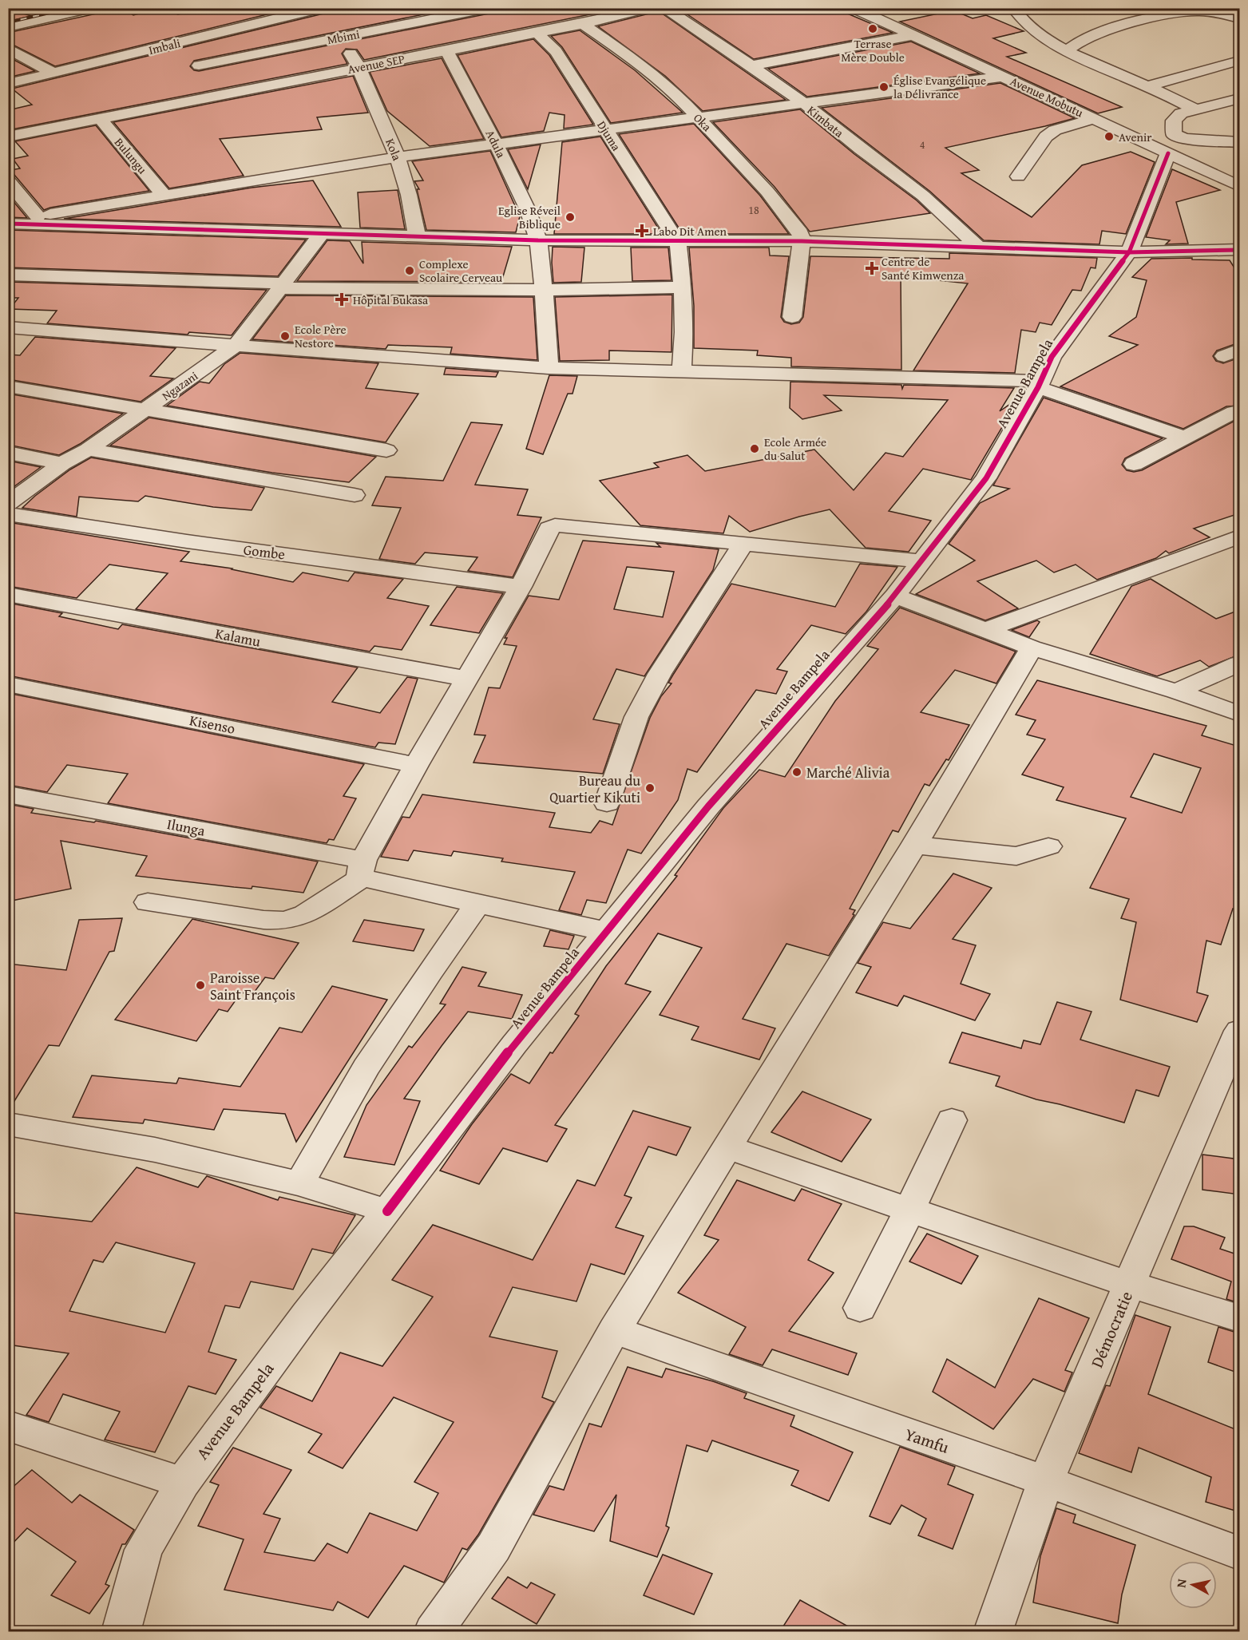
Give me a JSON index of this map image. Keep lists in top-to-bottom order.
{
  "streets": {
    "street": [
      "Mbimi",
      "Imbali",
      "Avenue SEP",
      "Avenue Mobutu",
      "Kimbata",
      "Oka",
      "Djuma",
      "Adula",
      "Kola",
      "Bulungu",
      "Avenue Bampela",
      "Ngazani",
      "Gombe",
      "Kalamu",
      "Kisenso",
      "Ilunga",
      "Démocratie",
      "Yamfu"
    ]
  },
  "crossings": [
    ["Mbimi", "Kola"],
    ["Imbali", "Kola"],
    ["Avenue SEP", "Oka"],
    ["Avenue SEP", "Djuma"],
    ["Avenue SEP", "Adula"],
    ["Avenue SEP", "Kola"],
    ["Avenue SEP", "Bulungu"],
    ["Avenue Mobutu", "Avenue Bampela"],
    ["Avenue Bampela", "Ilunga"],
    ["Démocratie", "Yamfu"]
  ],
  "places": {
    "other": [
      "Terrase Mère Double",
      "Église Evangélique la Délivrance",
      "Avenir",
      "Eglise Réveil Biblique",
      "Complexe Scolaire Cerveau",
      "Ecole Père Nestore",
      "Ecole Armée du Salut",
      "Marché Alivia",
      "Bureau du Quartier Kikuti",
      "Paroisse Saint François"
    ],
    "health": ["Labo Dit Amen", "Centre de Santé Kimwenza", "Hôpital Bukasa"]
  },
  "house_numbers": ["4", "18"],
  "north": "left"
}
